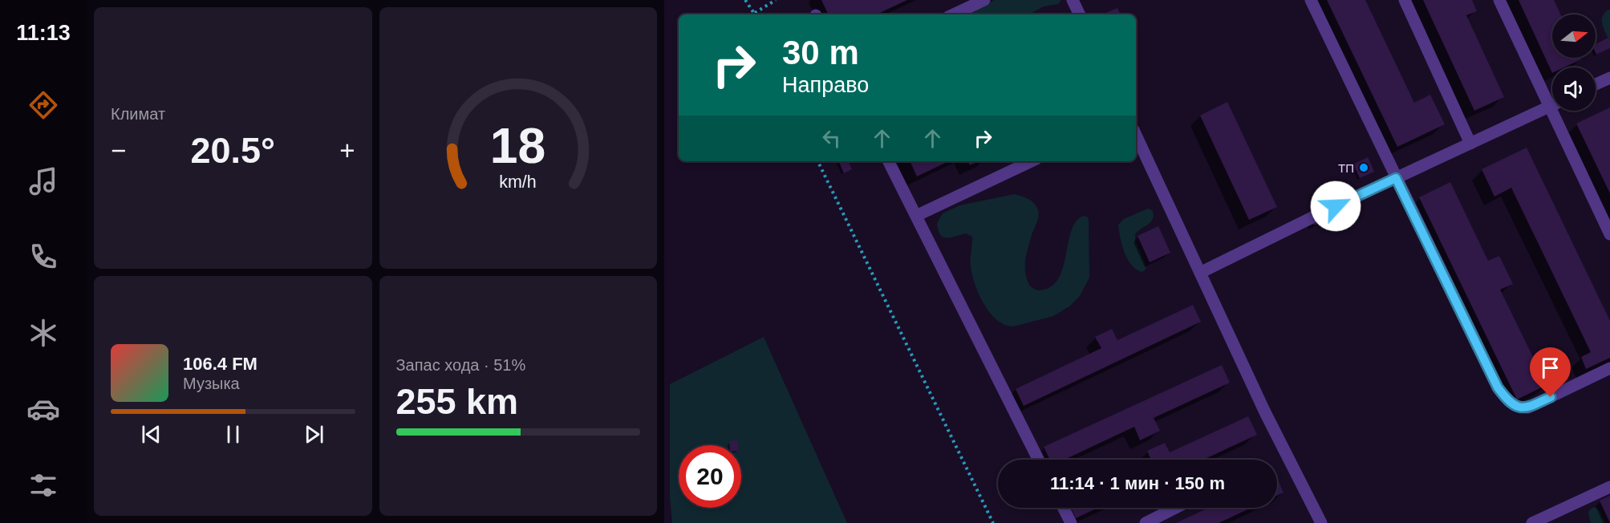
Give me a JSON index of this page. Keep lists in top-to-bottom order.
{
  "places": ["ТП"],
  "north": "right",
  "page": {
    "tabs": "11:13",
    "tile": [
      "Климат",
      ["Запас хода · 51%", "255 km"]
    ],
    "turn": ["30 m", "Направо"],
    "heat": ["−", "20.5°", "+"],
    "song": ["106.4 FM", "Музыка"],
    "limit": "20",
    "trip": "11:14 · 1 мин · 150 m",
    "gauge": ["18", "km/h"]
  }
}
